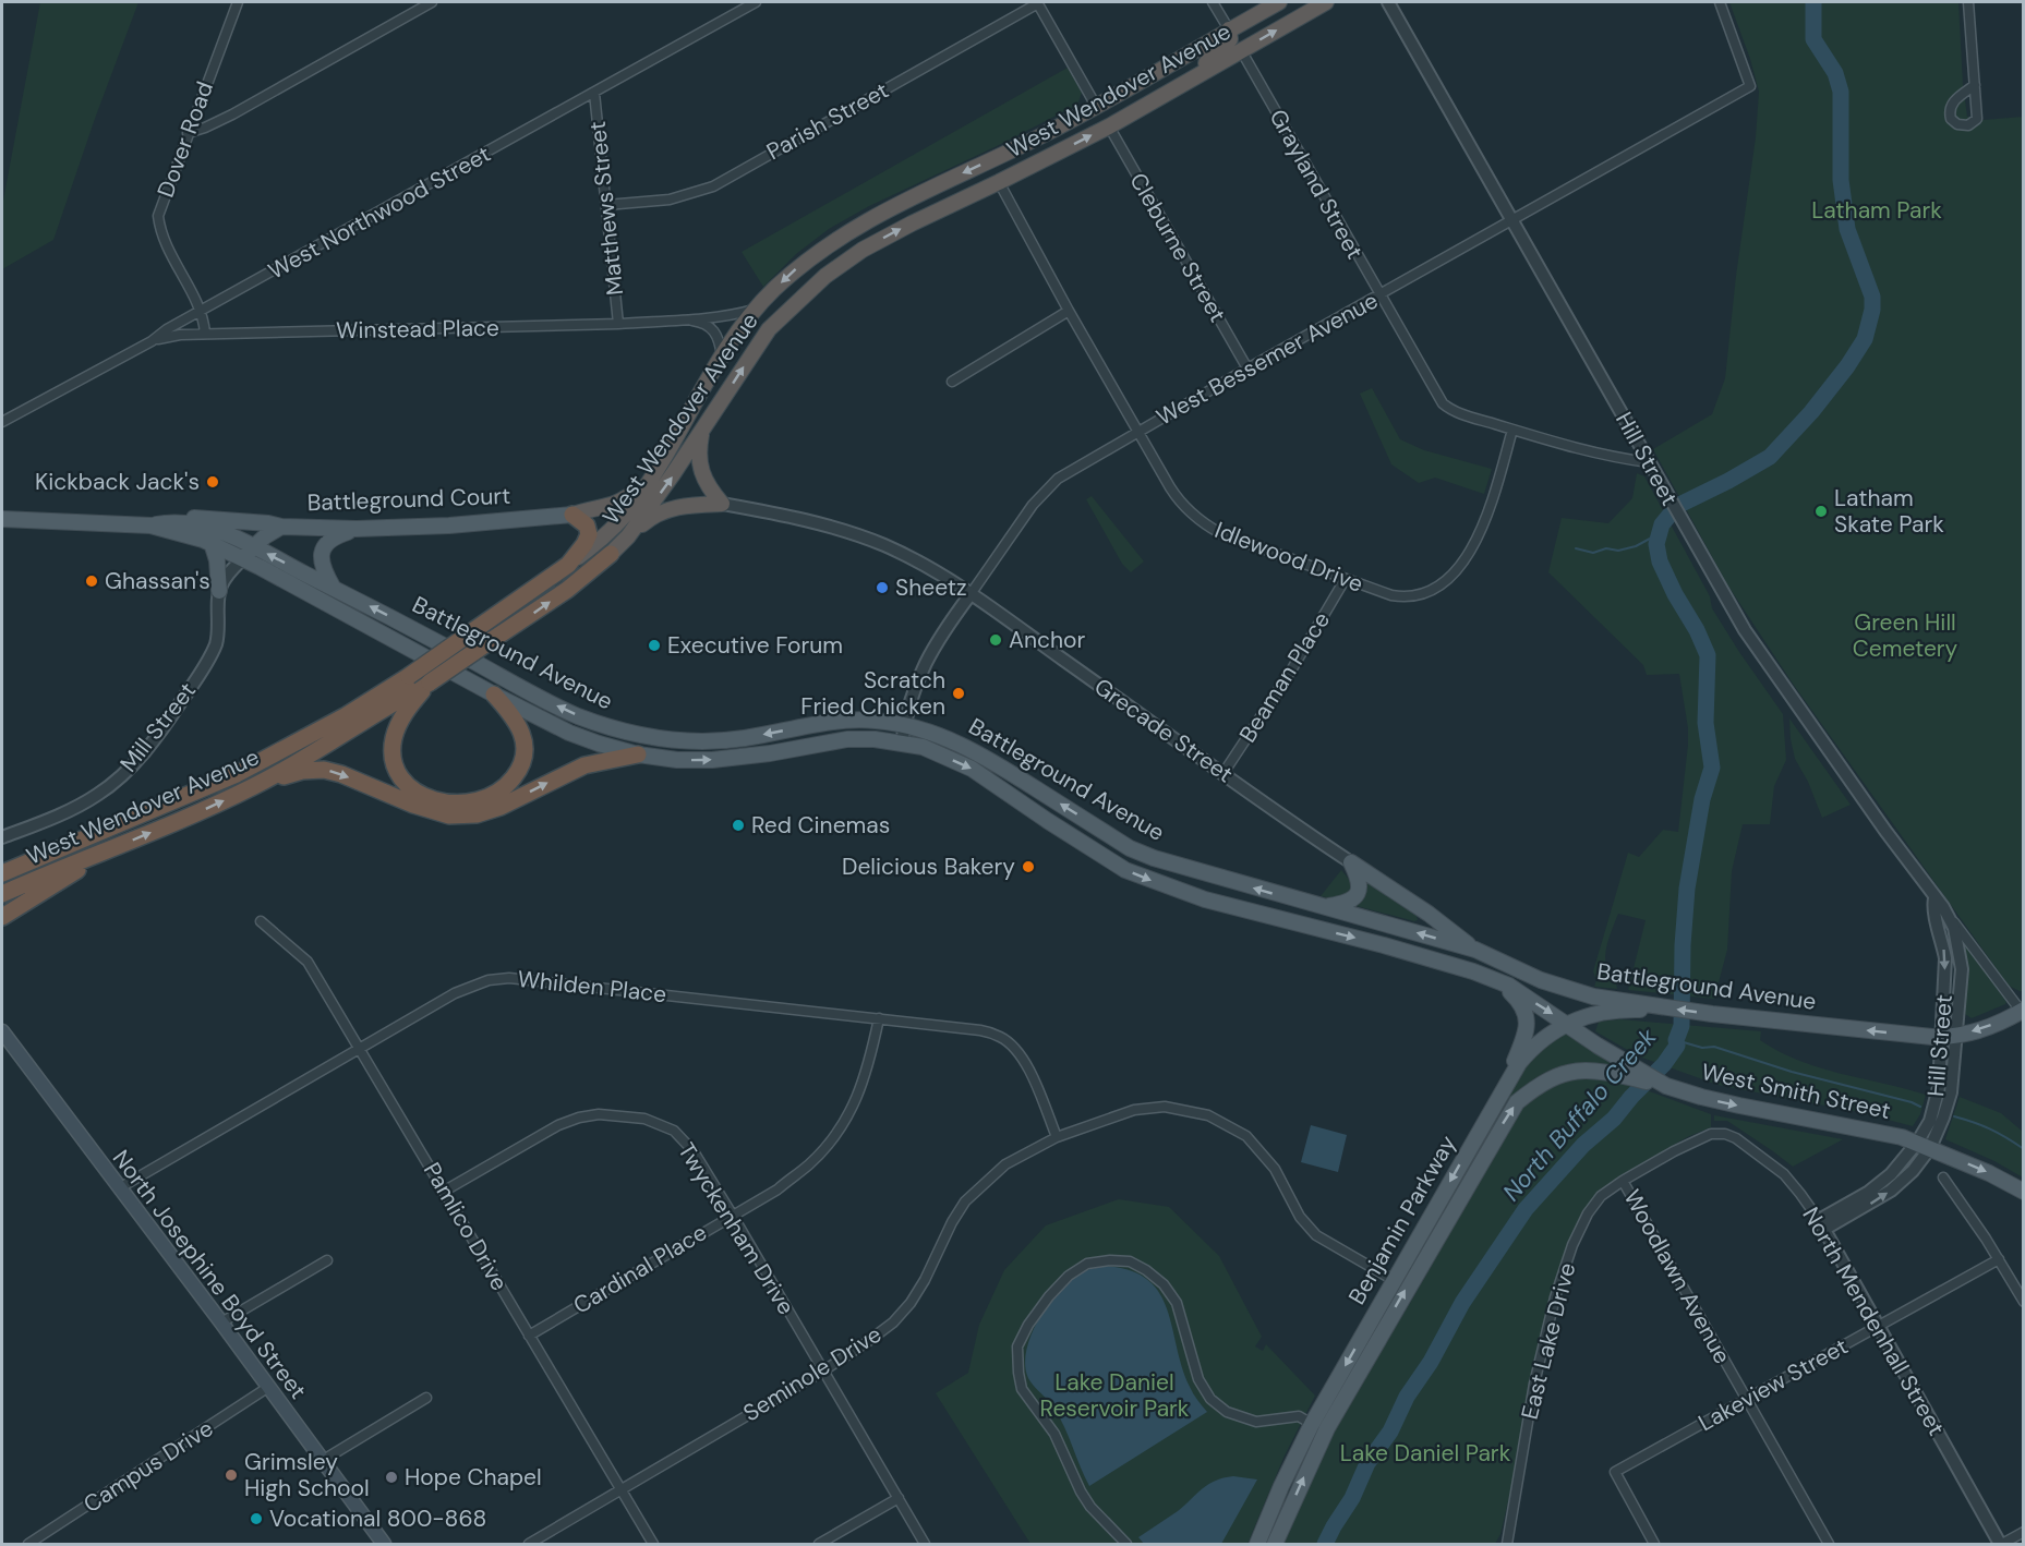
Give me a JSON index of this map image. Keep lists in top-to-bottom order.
{
  "streets": {
    "highway": ["West Wendover Avenue"],
    "main road": [
      "Battleground Court",
      "Battleground Avenue",
      "West Smith Street",
      "Benjamin Parkway",
      "North Josephine Boyd Street"
    ],
    "street": [
      "Parish Street",
      "Dover Road",
      "Grayland Street",
      "Matthews Street",
      "West Northwood Street",
      "Cleburne Street",
      "Winstead Place",
      "West Bessemer Avenue",
      "Hill Street",
      "Idlewood Drive",
      "Beaman Place",
      "Mill Street",
      "Grecade Street",
      "Whilden Place",
      "Pamlico Drive",
      "Twyckenham Drive",
      "Cardinal Place",
      "Woodlawn Avenue",
      "North Mendenhall Street",
      "East Lake Drive",
      "Seminole Drive",
      "Lakeview Street",
      "Campus Drive"
    ]
  },
  "crossings": [
    ["West Wendover Avenue", "Grayland Street"],
    ["West Wendover Avenue", "Cleburne Street"],
    ["West Wendover Avenue", "Winstead Place"],
    ["West Wendover Avenue", "Idlewood Drive"],
    ["Parish Street", "Matthews Street"],
    ["Dover Road", "West Northwood Street"],
    ["Dover Road", "Winstead Place"],
    ["Grayland Street", "West Bessemer Avenue"],
    ["Grayland Street", "Hill Street"],
    ["Grayland Street", "Idlewood Drive"],
    ["Matthews Street", "West Northwood Street"],
    ["Matthews Street", "Winstead Place"],
    ["West Northwood Street", "Winstead Place"],
    ["Cleburne Street", "West Bessemer Avenue"],
    ["West Bessemer Avenue", "Hill Street"],
    ["West Bessemer Avenue", "Idlewood Drive"],
    ["West Bessemer Avenue", "Battleground Avenue"],
    ["West Bessemer Avenue", "Grecade Street"],
    ["Hill Street", "Battleground Avenue"],
    ["Hill Street", "West Smith Street"],
    ["Hill Street", "North Mendenhall Street"],
    ["Battleground Court", "Battleground Avenue"],
    ["Idlewood Drive", "Beaman Place"],
    ["Battleground Avenue", "West Smith Street"],
    ["Battleground Avenue", "Benjamin Parkway"],
    ["Beaman Place", "Grecade Street"],
    ["Whilden Place", "Pamlico Drive"],
    ["Whilden Place", "Cardinal Place"],
    ["Whilden Place", "North Josephine Boyd Street"],
    ["Whilden Place", "Seminole Drive"],
    ["West Smith Street", "Benjamin Parkway"],
    ["Benjamin Parkway", "Seminole Drive"],
    ["Pamlico Drive", "Twyckenham Drive"],
    ["Pamlico Drive", "Cardinal Place"],
    ["Pamlico Drive", "Seminole Drive"],
    ["Twyckenham Drive", "Cardinal Place"],
    ["Twyckenham Drive", "Seminole Drive"],
    ["North Josephine Boyd Street", "Campus Drive"],
    ["Woodlawn Avenue", "East Lake Drive"],
    ["Woodlawn Avenue", "Lakeview Street"],
    ["North Mendenhall Street", "East Lake Drive"],
    ["North Mendenhall Street", "Lakeview Street"]
  ],
  "one_way": ["West Smith Street"],
  "water": ["North Buffalo Creek"],
  "parks": [
    "Latham Park",
    "Green Hill Cemetery",
    "Lake Daniel Reservoir Park",
    "Lake Daniel Park"
  ],
  "places": [
    "Kickback Jack's",
    "Latham Skate Park",
    "Ghassan's",
    "Sheetz",
    "Anchor",
    "Executive Forum",
    "Scratch Fried Chicken",
    "Red Cinemas",
    "Delicious Bakery",
    "Grimsley High School",
    "Hope Chapel",
    "Vocational 800-868"
  ]
}
